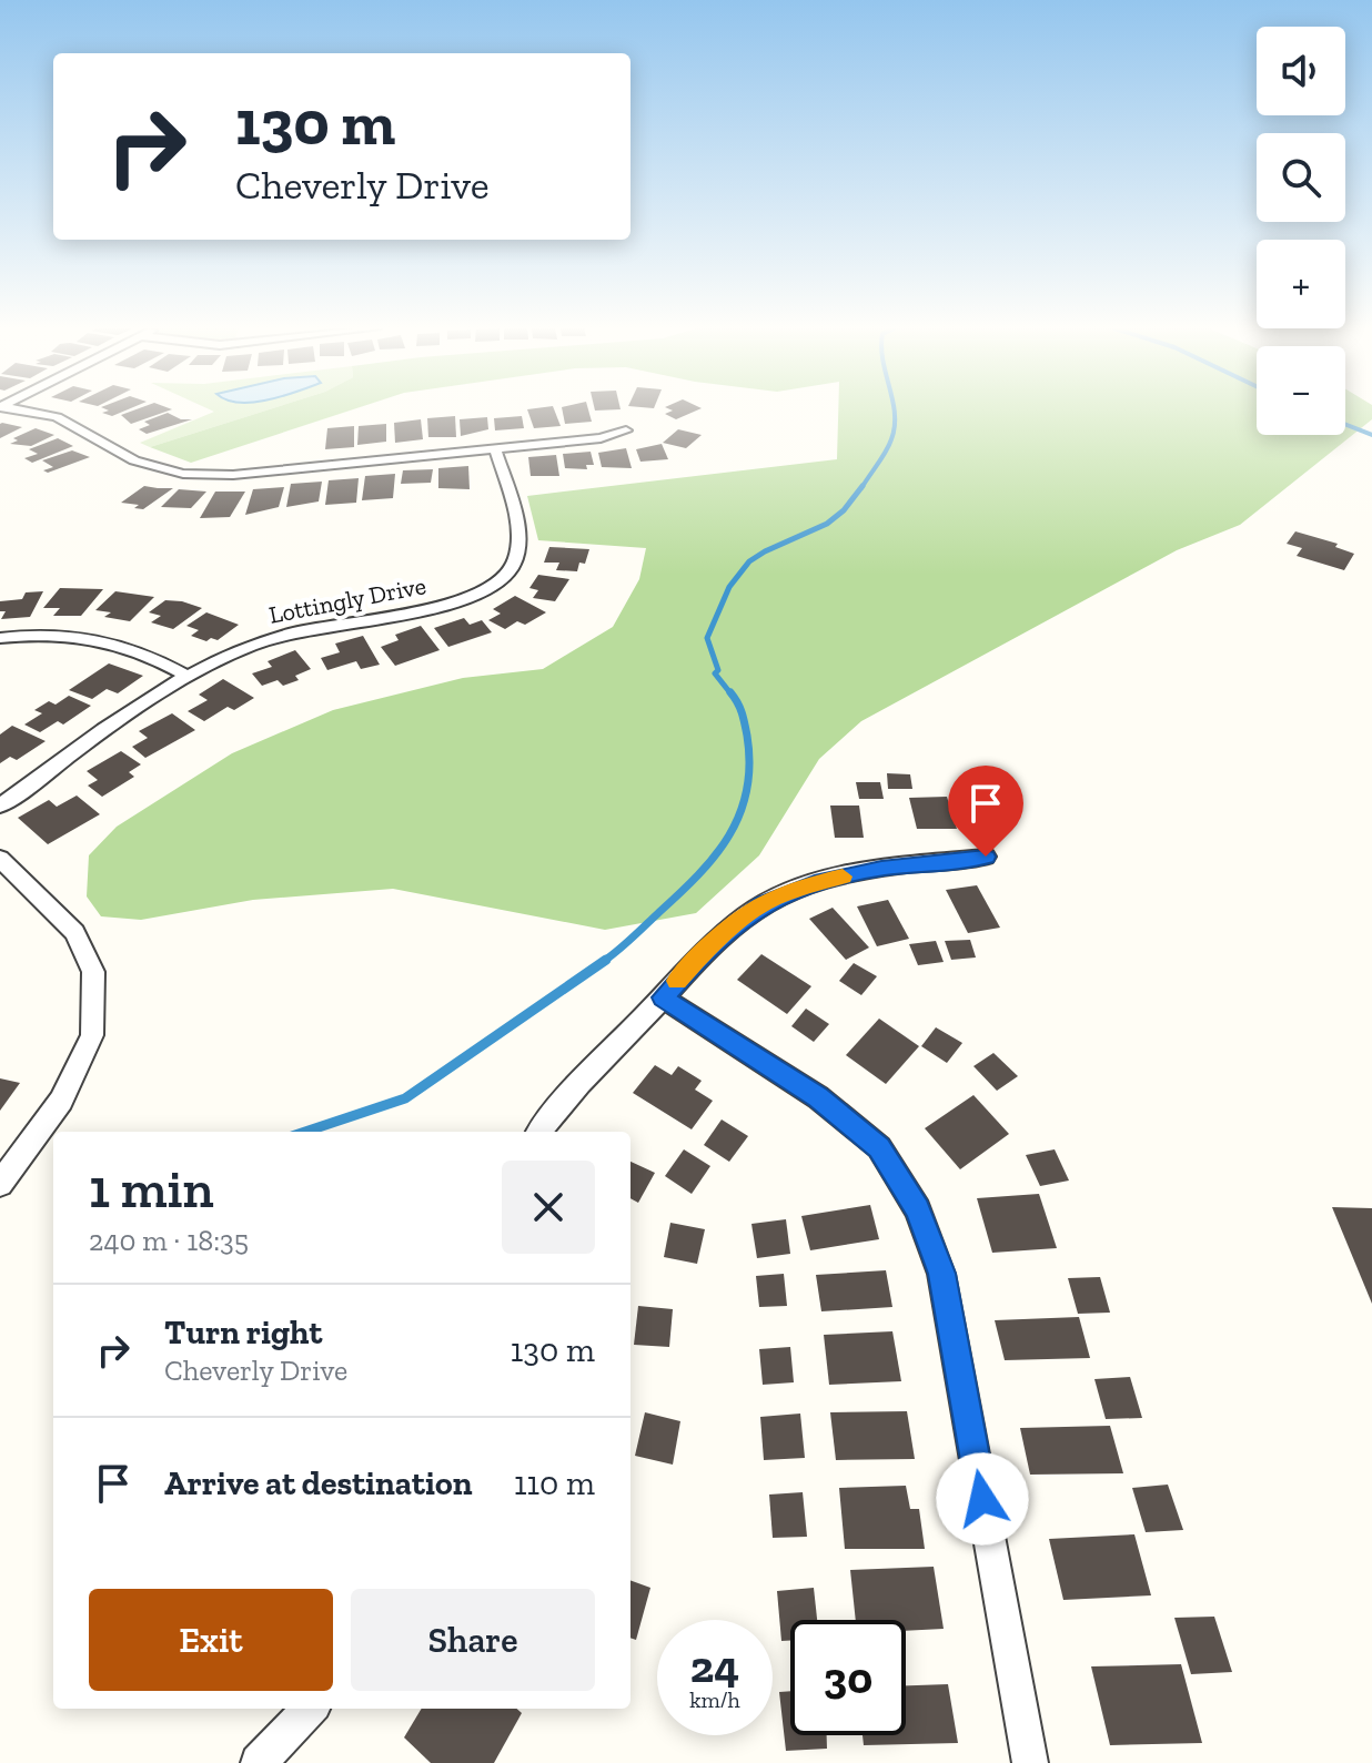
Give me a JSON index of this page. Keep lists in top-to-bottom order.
{
  "streets": {
    "street": ["Lottingly Drive"]
  },
  "page": {
    "map_buttons": ["+", "−"],
    "turn": ["130 m", "Cheverly Drive"],
    "heading": ["1 min", "240 m · 18:35"],
    "list": [
      {
        "name": "Turn right",
        "note": "Cheverly Drive",
        "value": "130 m"
      },
      {
        "name": "Arrive at destination",
        "value": "110 m"
      }
    ],
    "buttons": ["Exit", "Share"],
    "speed": "24 km/h",
    "limit": "30"
  }
}
